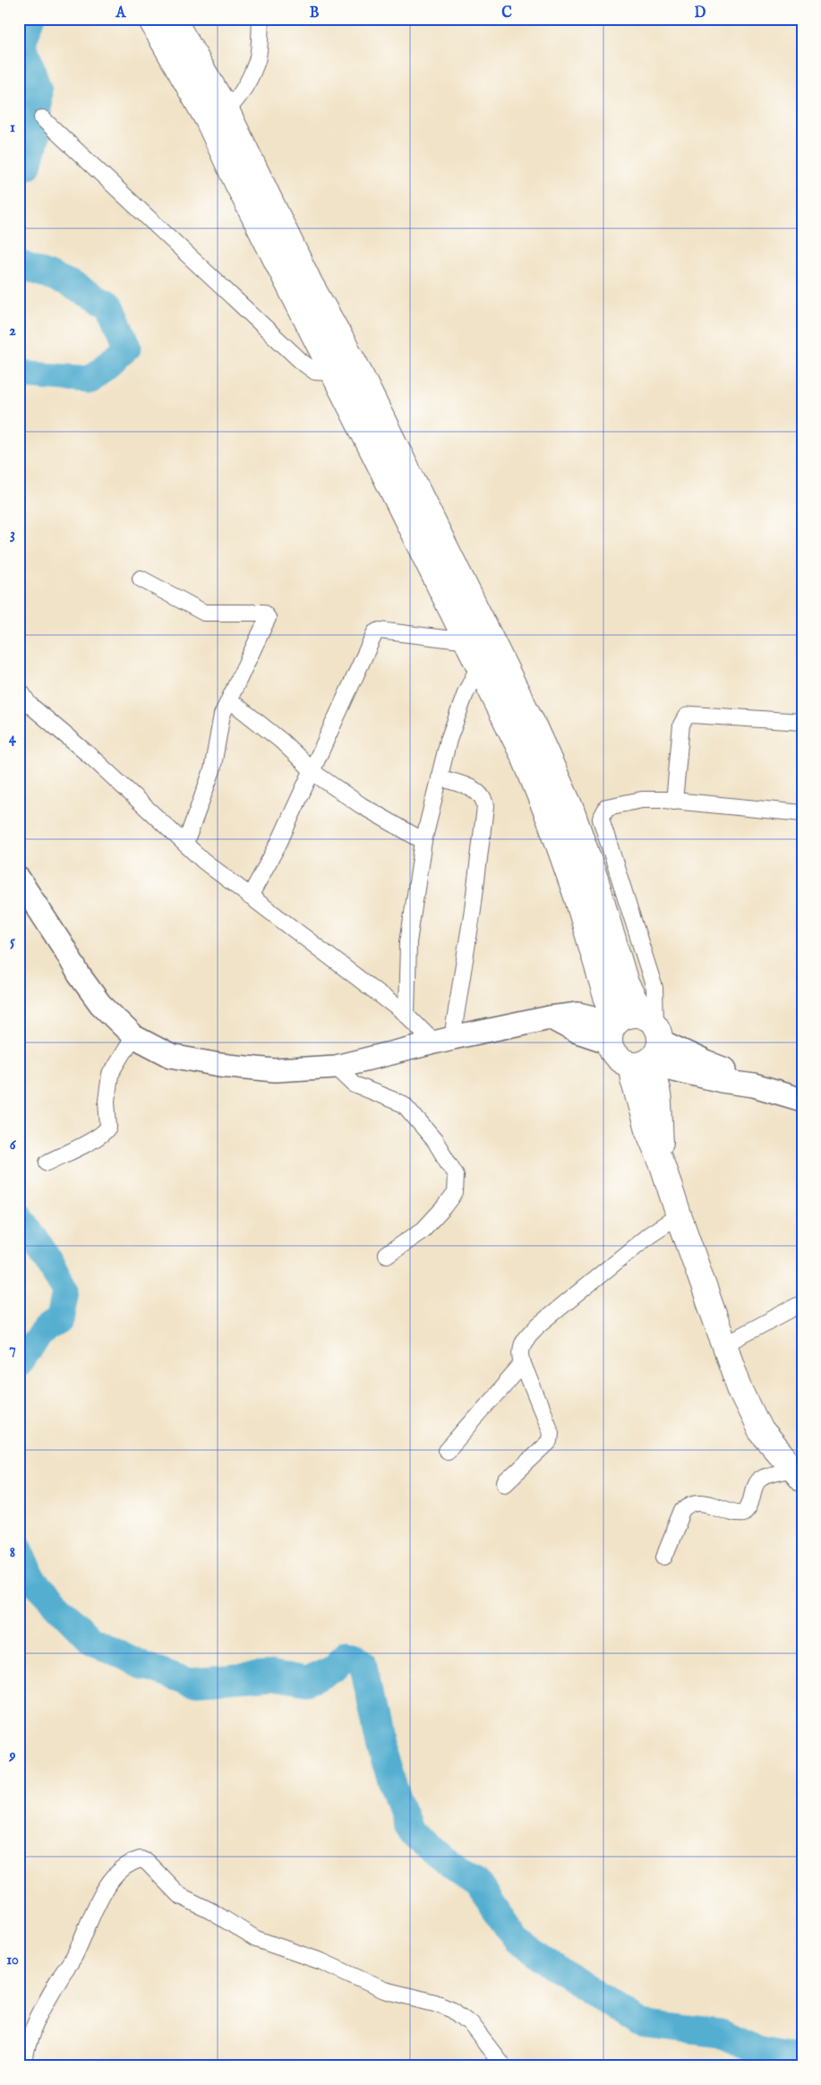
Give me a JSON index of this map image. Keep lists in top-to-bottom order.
{
  "grid": {
    "columns": [
      "A",
      "B",
      "C",
      "D"
    ],
    "rows": [
      "1",
      "2",
      "3",
      "4",
      "5",
      "6",
      "7",
      "8",
      "9",
      "10"
    ]
  }
}
